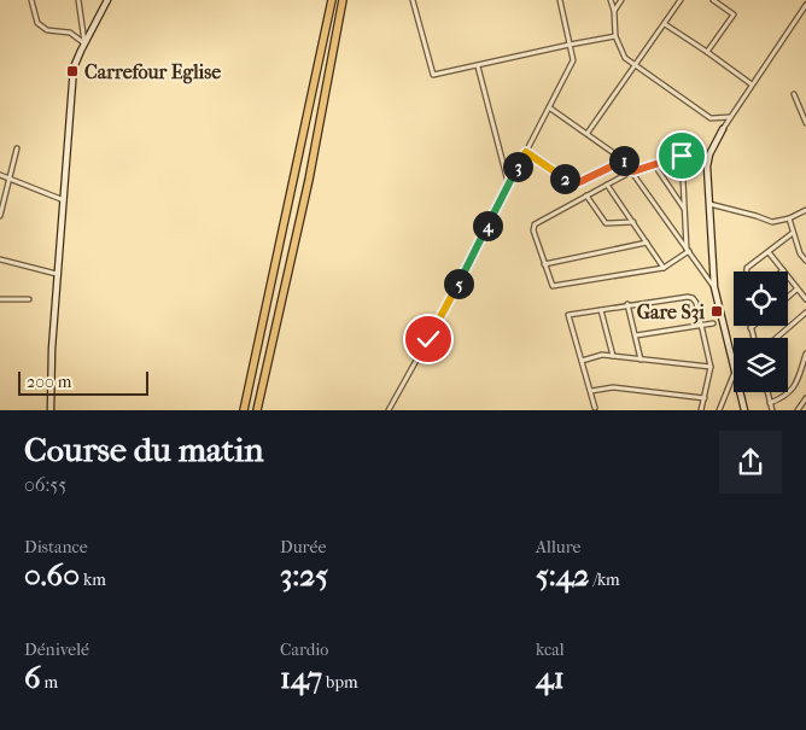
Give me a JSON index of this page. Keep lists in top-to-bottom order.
{
  "places": {
    "transit": ["Carrefour Eglise", "Gare S3i"]
  },
  "scale_bar": "200 m",
  "page": {
    "pins": [
      "1",
      "3",
      "2",
      "4",
      "5"
    ],
    "scale": "200 m",
    "heading": ["Course du matin", "06:55"],
    "stats": [
      ["Distance", "0.60 km"],
      ["Durée", "3:25"],
      ["Allure", "5:42 /km"],
      ["Dénivelé", "6 m"],
      ["Cardio", "147 bpm"],
      ["kcal", "41"]
    ]
  }
}
